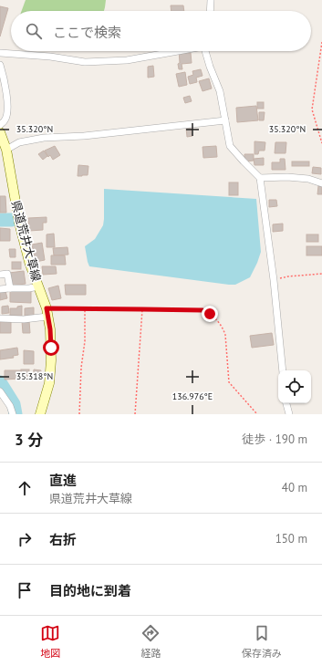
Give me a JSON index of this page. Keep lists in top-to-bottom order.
{
  "streets": {
    "main road": ["県道荒井大草線"]
  },
  "page": {
    "search": "ここで検索",
    "heading": ["3 分", "徒歩 · 190 m"],
    "list": [
      ["直進", "県道荒井大草線", "40 m"],
      ["右折", "150 m"],
      "目的地に到着"
    ],
    "nav": ["地図", "経路", "保存済み"]
  },
  "coordinates": ["35.320°N", "35.318°N", "136.976°E"]
}
